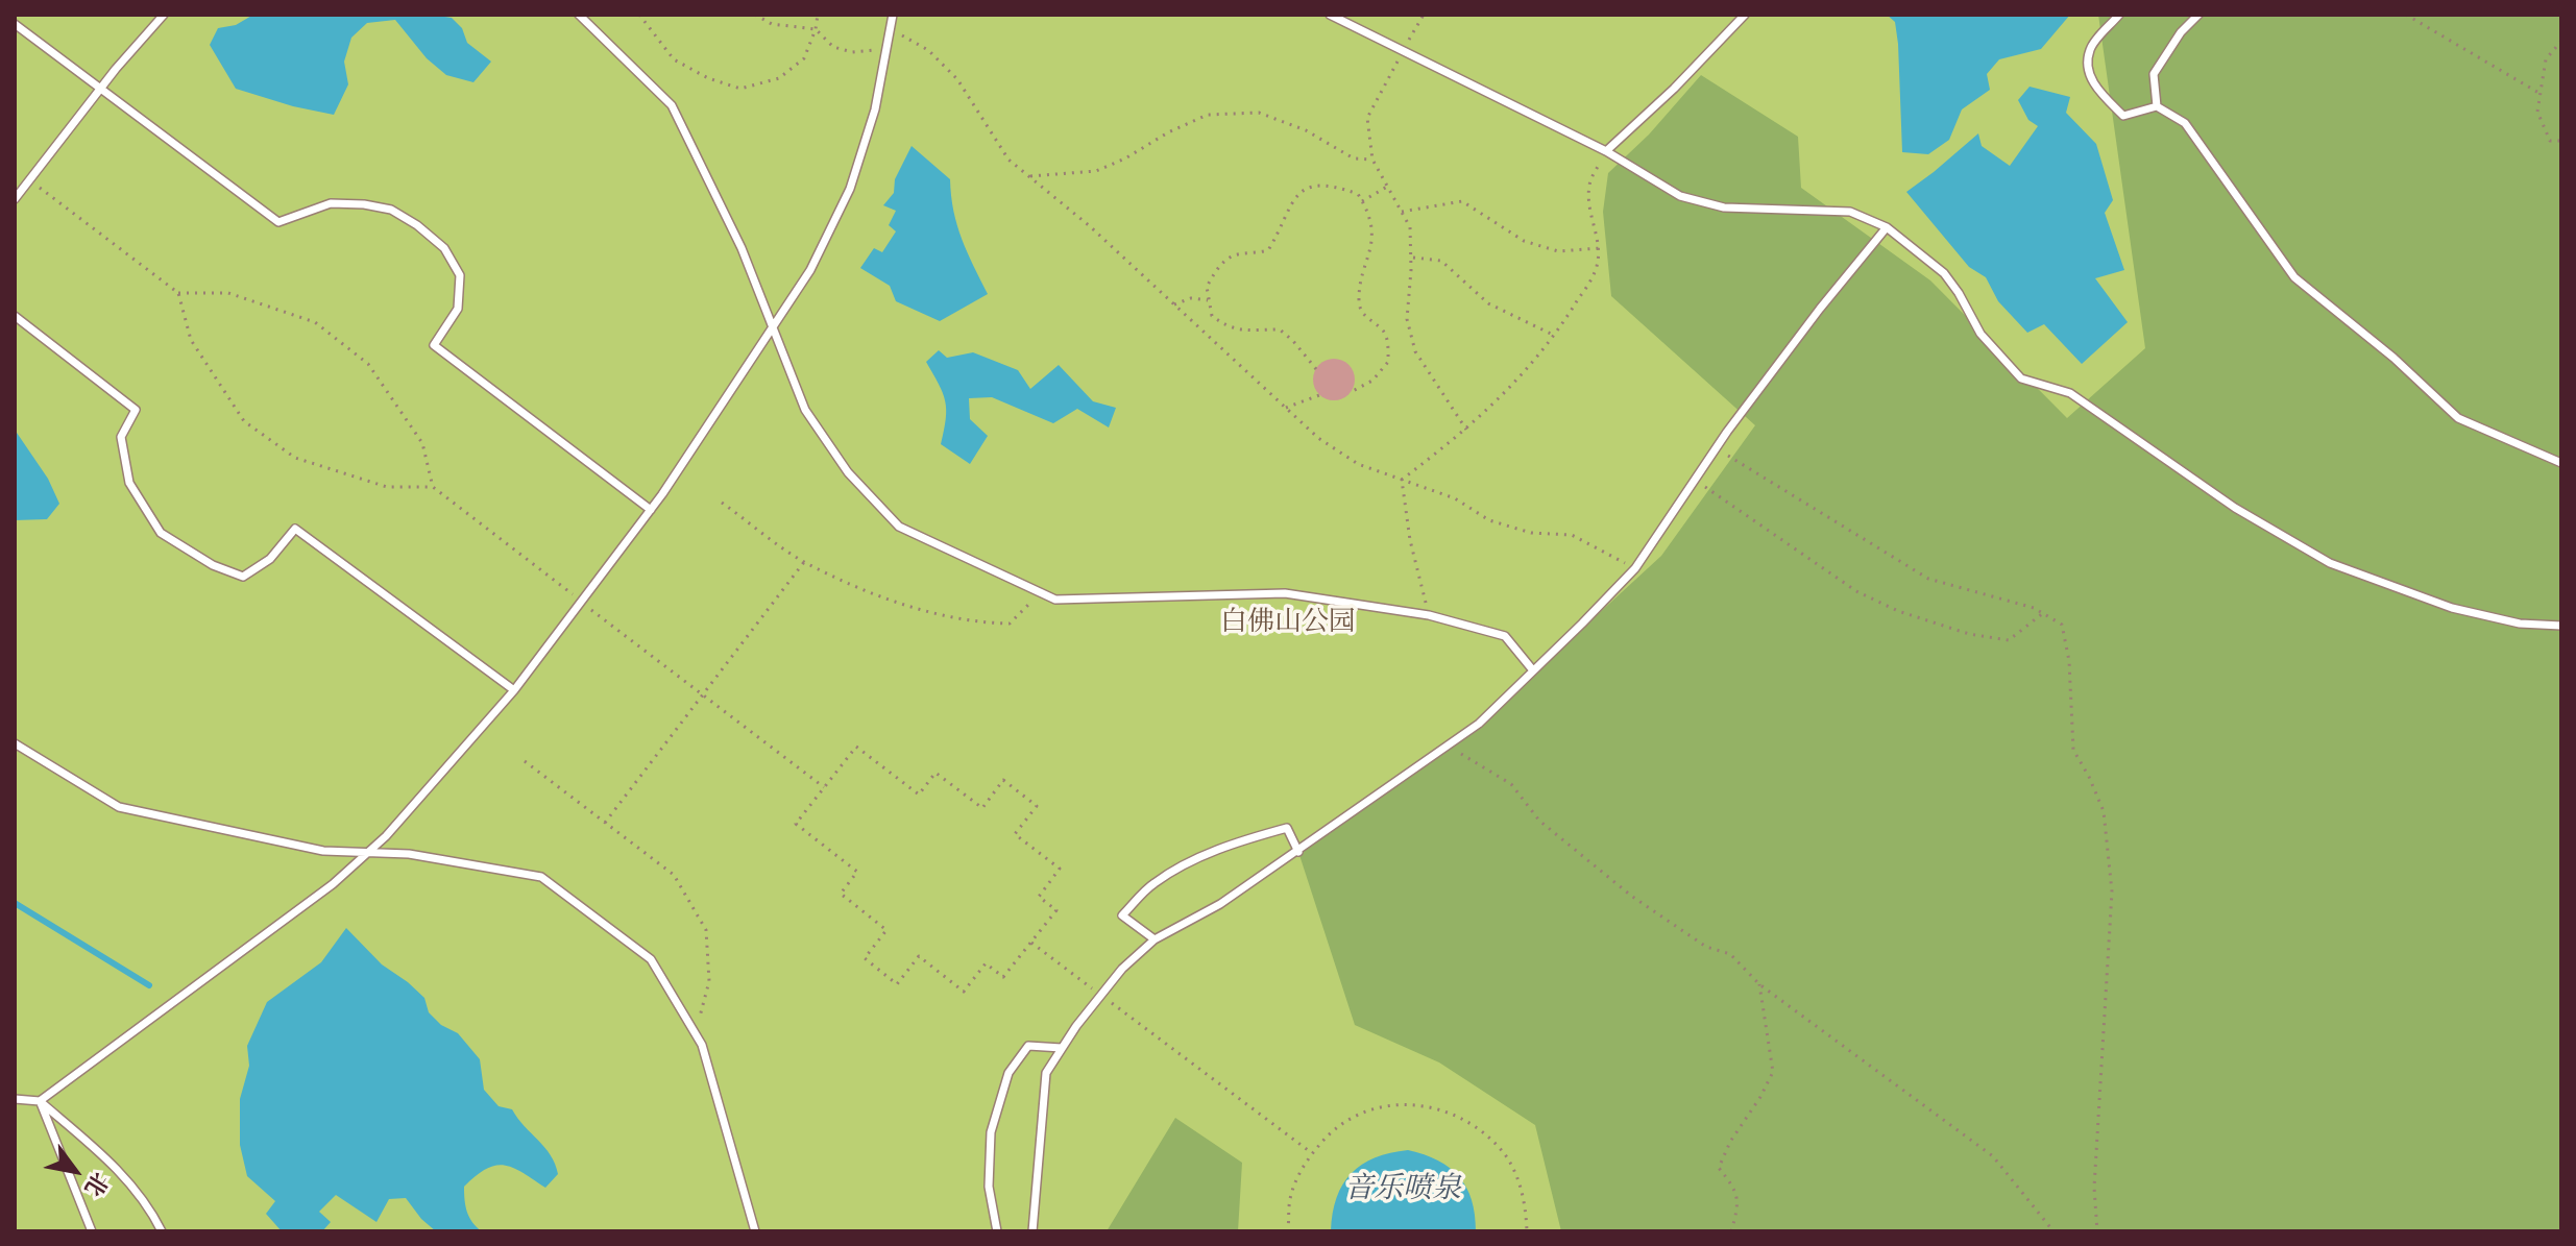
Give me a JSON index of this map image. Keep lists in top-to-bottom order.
{
  "water": ["音乐喷泉"],
  "parks": ["白佛山公园"],
  "north": "bottom right"
}
